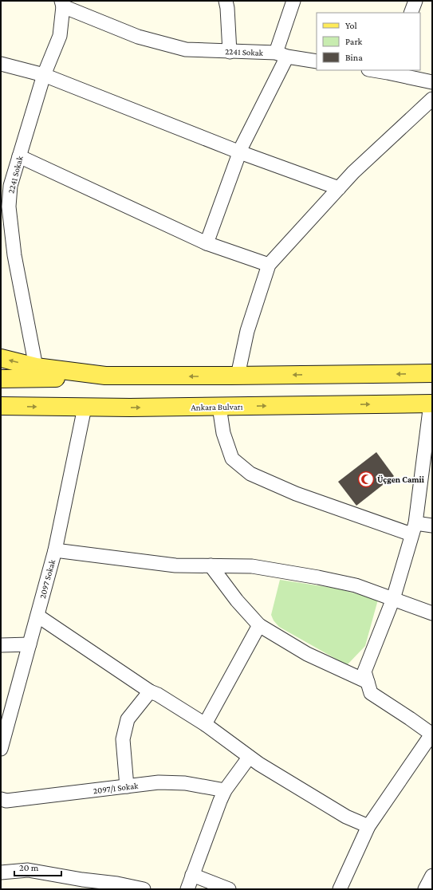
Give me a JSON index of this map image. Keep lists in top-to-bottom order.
{
  "streets": {
    "main road": ["Ankara Bulvarı"],
    "street": ["2241 Sokak", "2097 Sokak", "2097/1 Sokak"]
  },
  "crossings": [
    ["Ankara Bulvarı", "2097 Sokak"]
  ],
  "places": {
    "mosque": ["Üçgen Camii"]
  },
  "legend": ["Yol", "Park", "Bina"],
  "scale_bar": "20 m"
}
